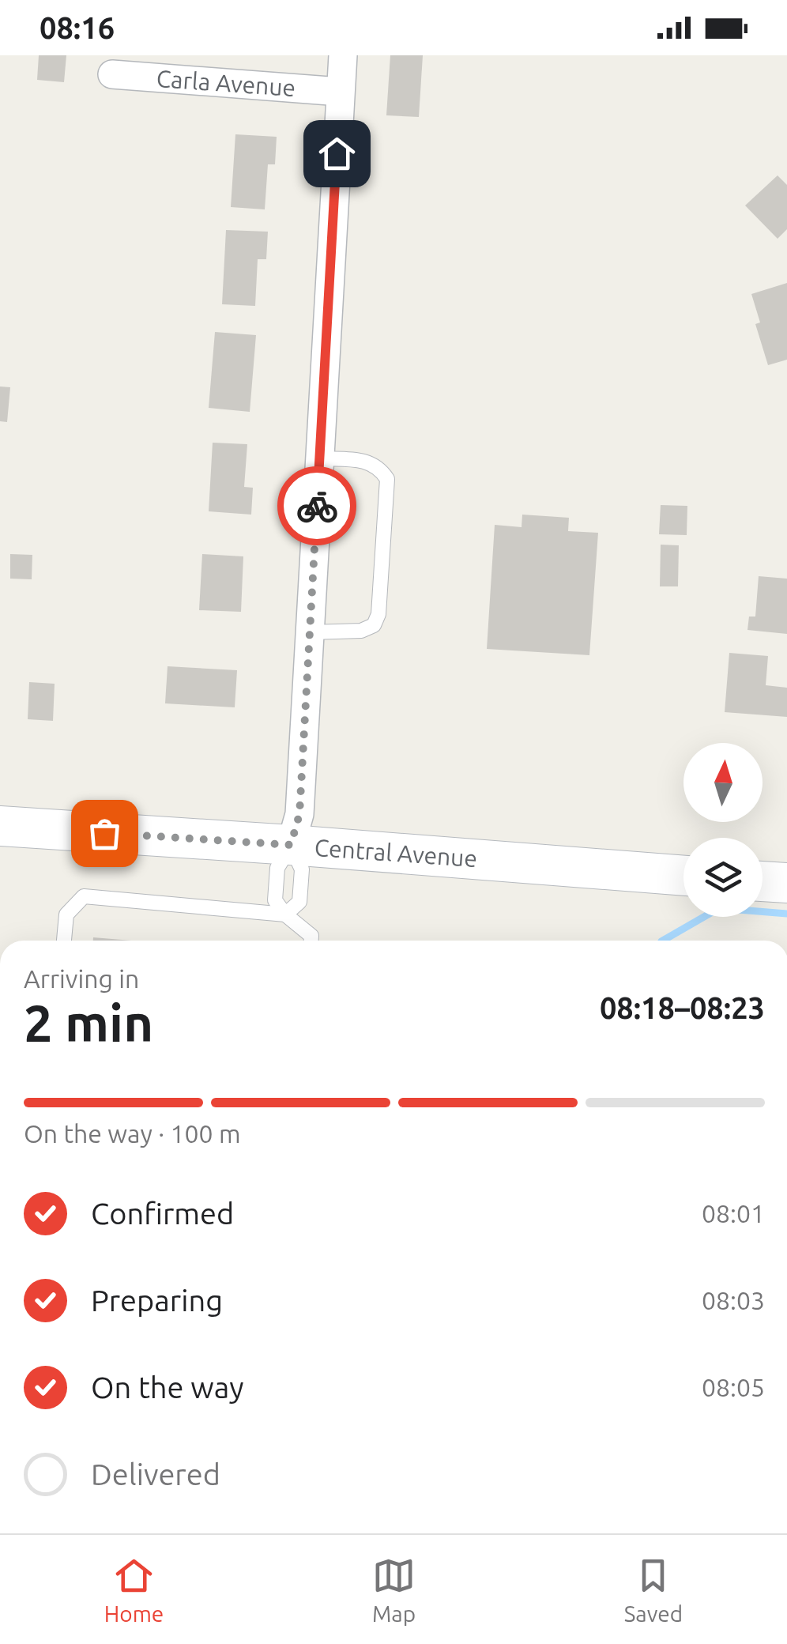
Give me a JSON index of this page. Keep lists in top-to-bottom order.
{
  "streets": {
    "street": ["Carla Avenue", "Central Avenue"]
  },
  "north": "top",
  "page": {
    "status": "08:16",
    "heading": ["2 min", "Arriving in", "08:18–08:23"],
    "bar": "On the way · 100 m",
    "list": [
      ["Confirmed", "08:01"],
      ["Preparing", "08:03"],
      ["On the way", "08:05"],
      "Delivered"
    ],
    "tabs": ["Home", "Map", "Saved"]
  }
}
